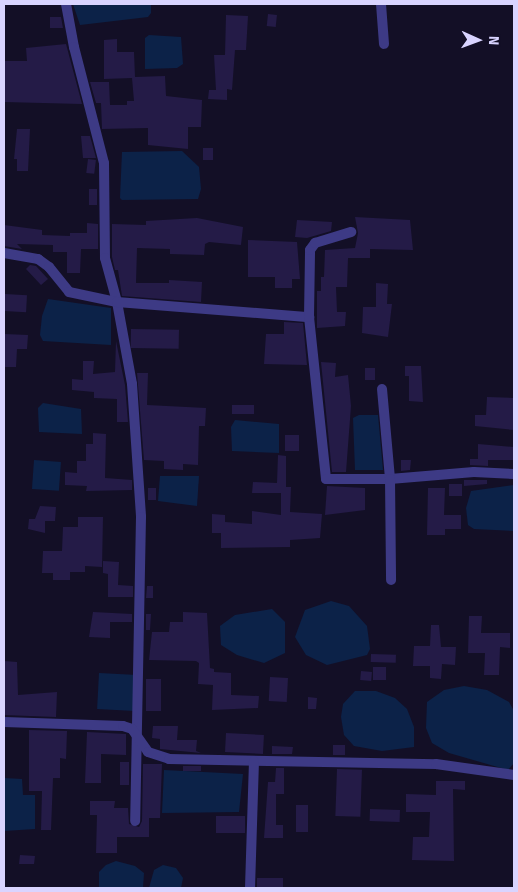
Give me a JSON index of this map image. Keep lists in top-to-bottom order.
{
  "north": "right"
}
